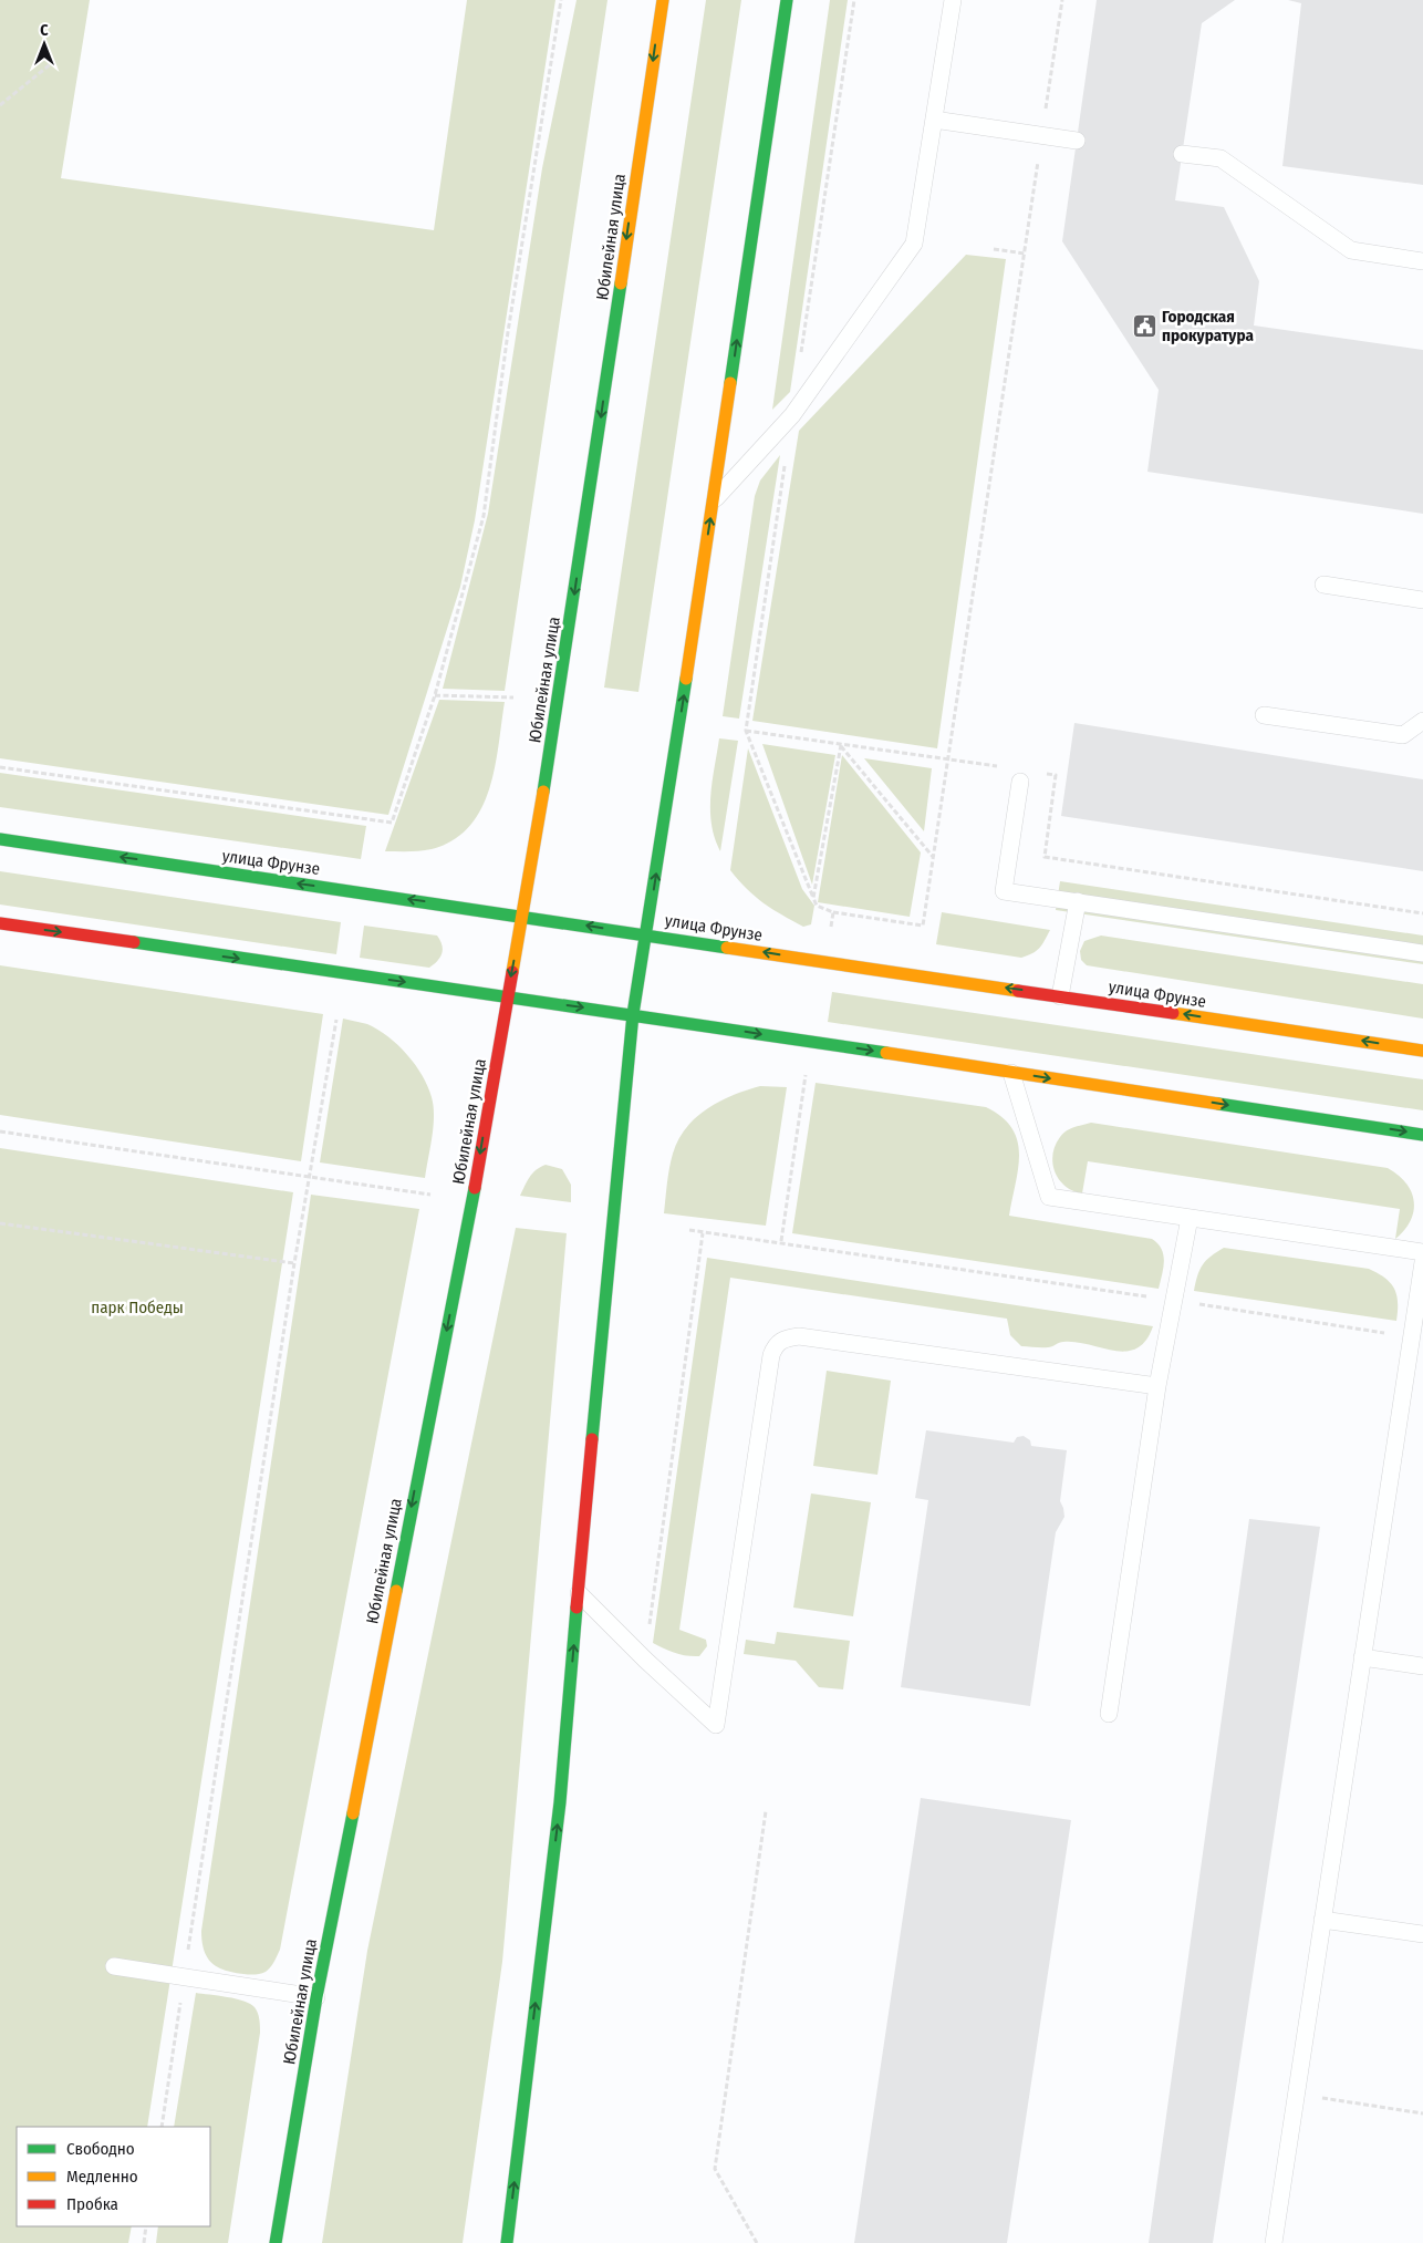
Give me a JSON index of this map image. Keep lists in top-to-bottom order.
{
  "streets": {
    "main road": ["Юбилейная улица", "улица Фрунзе"]
  },
  "crossings": [
    ["Юбилейная улица", "улица Фрунзе"]
  ],
  "one_way": ["Юбилейная улица"],
  "parks": ["парк Победы"],
  "places": {
    "public building": ["Городская прокуратура"]
  },
  "legend": ["Свободно", "Медленно", "Пробка"],
  "north": "top"
}
